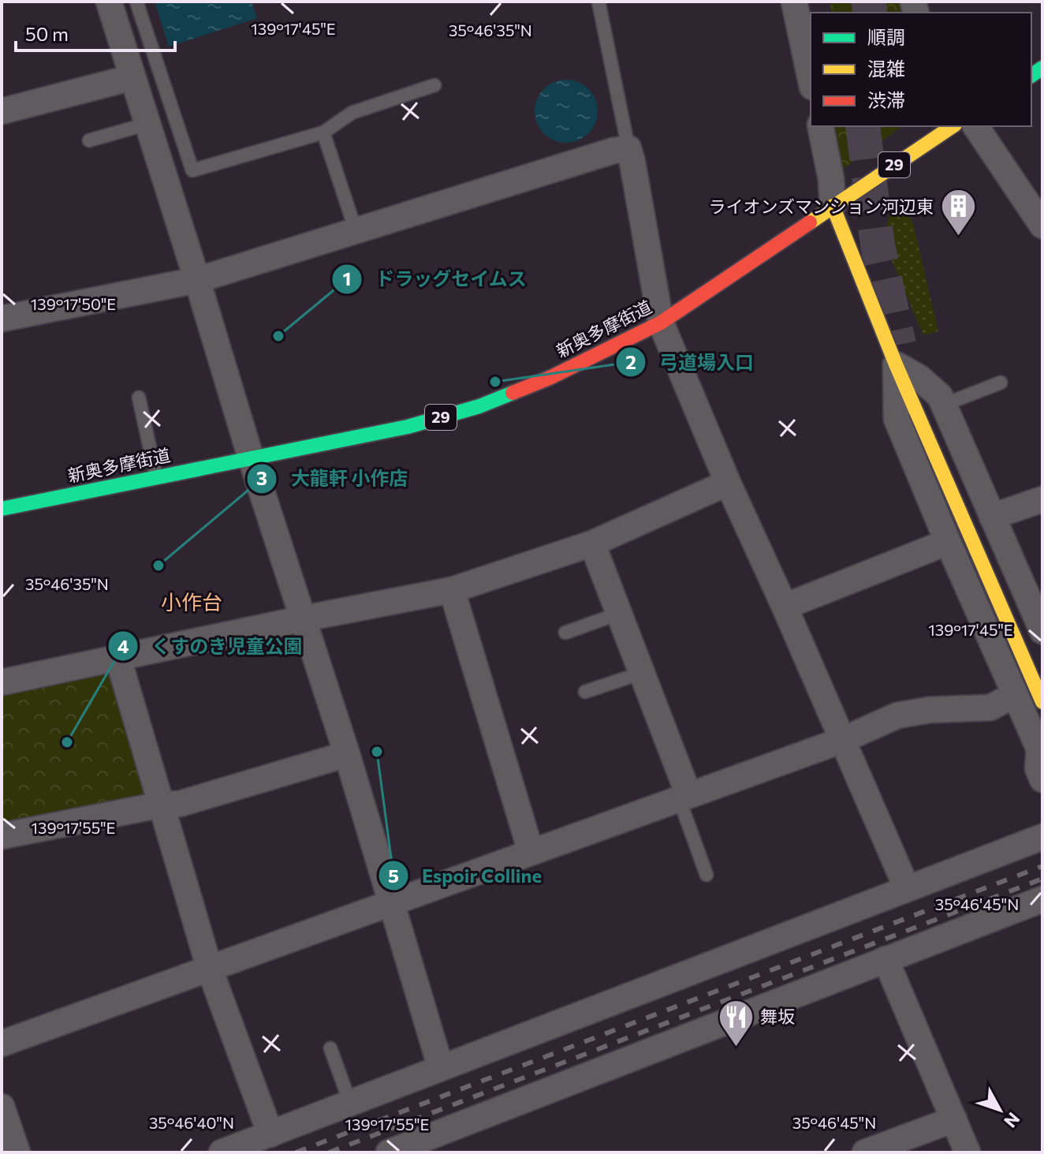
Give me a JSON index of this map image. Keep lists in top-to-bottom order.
{
  "streets": {
    "main road": ["29", "新奥多摩街道"]
  },
  "districts": ["小作台"],
  "places": {
    "building": ["ライオンズマンション河辺東"],
    "other": [
      "ドラッグセイムス",
      "弓道場入口",
      "大龍軒 小作店",
      "くすのき児童公園",
      "Espoir Colline"
    ],
    "restaurant": ["舞坂"]
  },
  "legend": ["順調", "混雑", "渋滞"],
  "scale_bar": "50 m",
  "north": "bottom right",
  "coordinates": [
    "139°17'45\"E",
    "35°46'35\"N",
    "139°17'50\"E",
    "139°17'55\"E",
    "35°46'45\"N",
    "35°46'40\"N"
  ]
}
